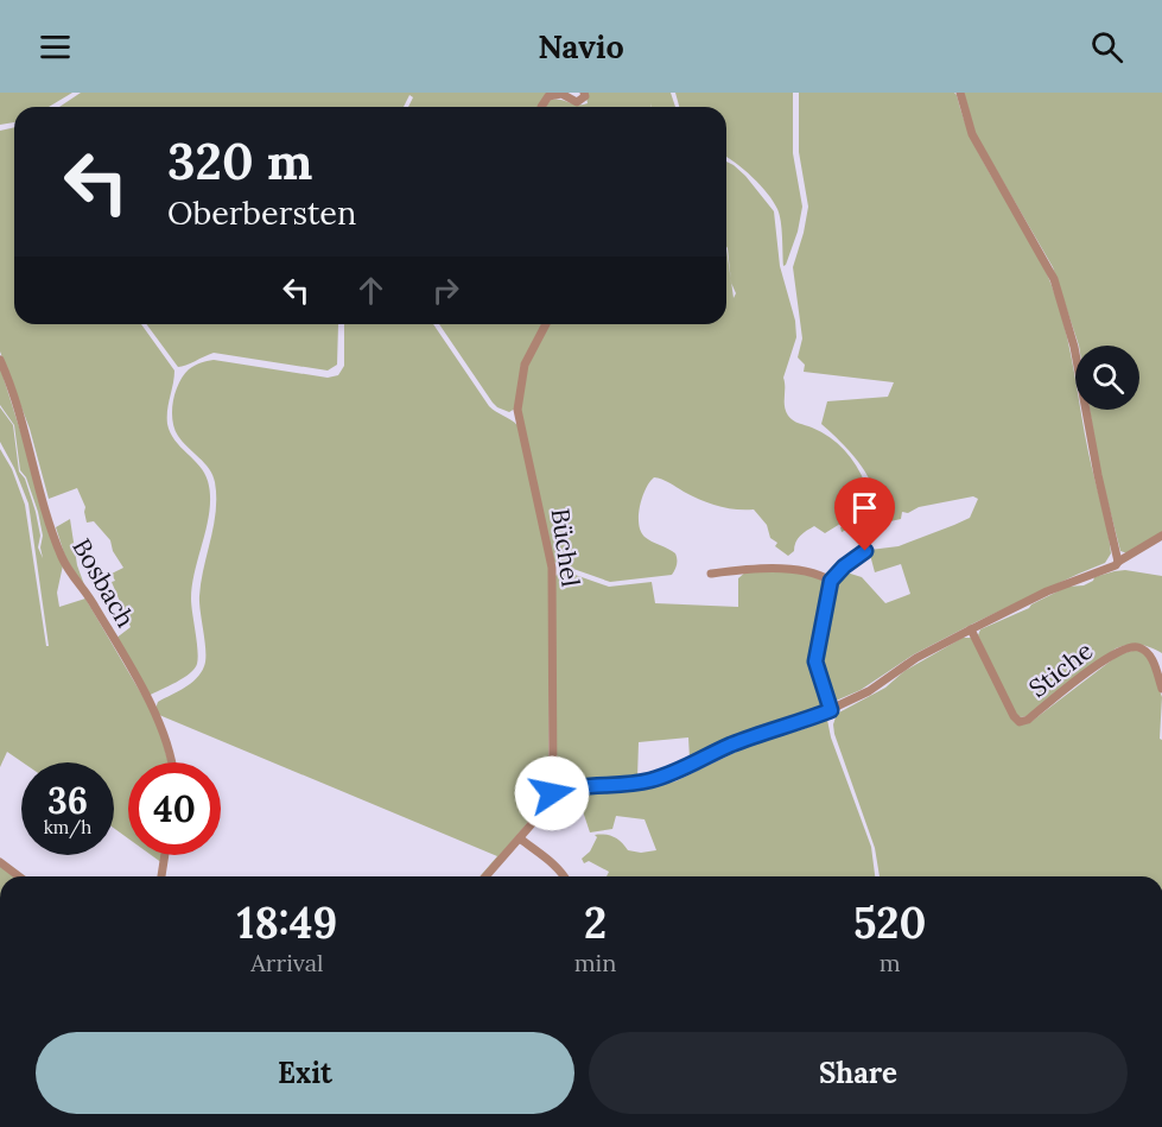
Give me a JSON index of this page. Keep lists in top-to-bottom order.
{
  "streets": {
    "street": ["Büchel", "Bosbach", "Stiche"]
  },
  "page": {
    "header": "Navio",
    "turn": ["320 m", "Oberbersten"],
    "speed": "36 km/h",
    "limit": "40",
    "eta": [
      "18:49",
      "Arrival",
      "2",
      "min",
      "520",
      "m"
    ],
    "buttons": ["Exit", "Share"]
  }
}
